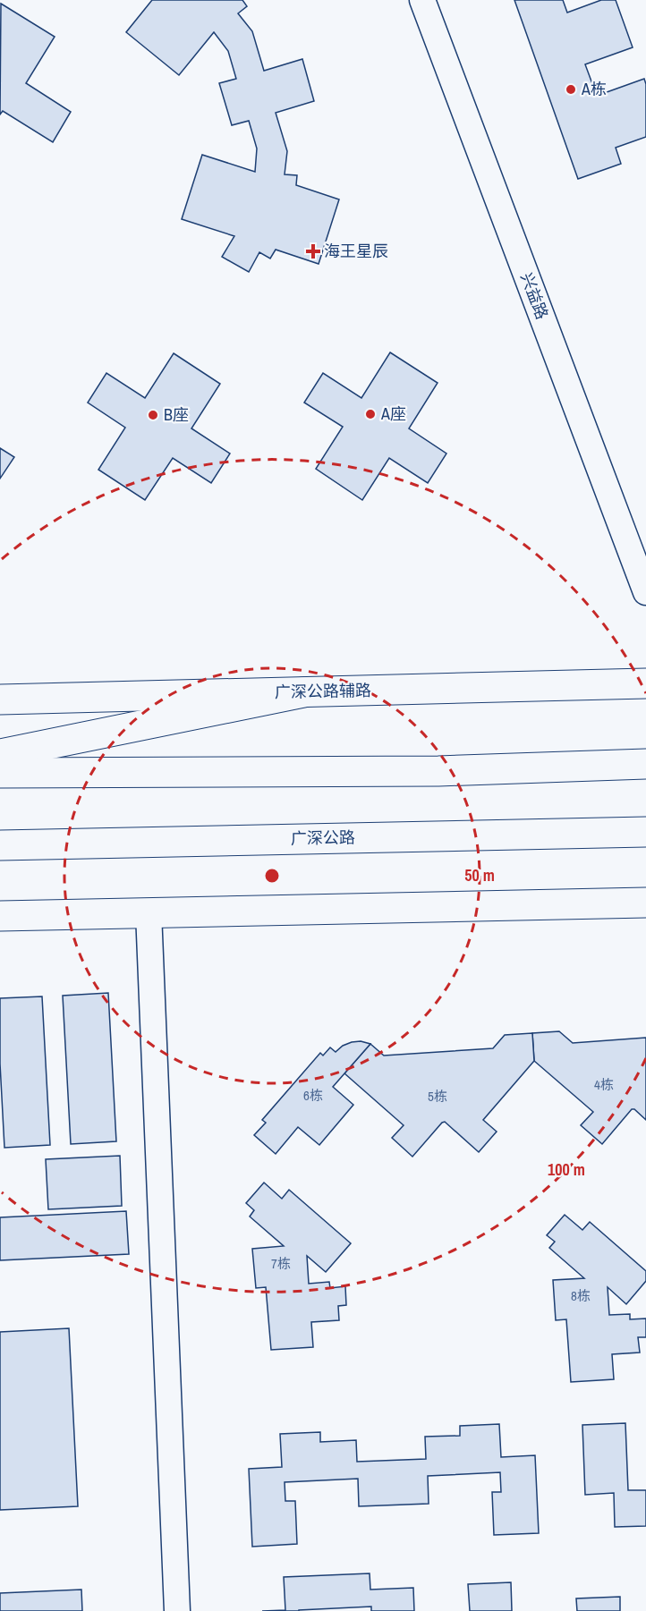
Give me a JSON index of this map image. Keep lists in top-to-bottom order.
{
  "streets": {
    "main road": ["广深公路辅路", "广深公路"],
    "street": ["兴益路"]
  },
  "places": {
    "other": ["A栋", "A座", "B座"],
    "health": ["海王星辰"]
  },
  "house_numbers": [
    "4栋",
    "6栋",
    "5栋",
    "7栋",
    "8栋"
  ],
  "rings": ["50 m", "100 m"]
}
